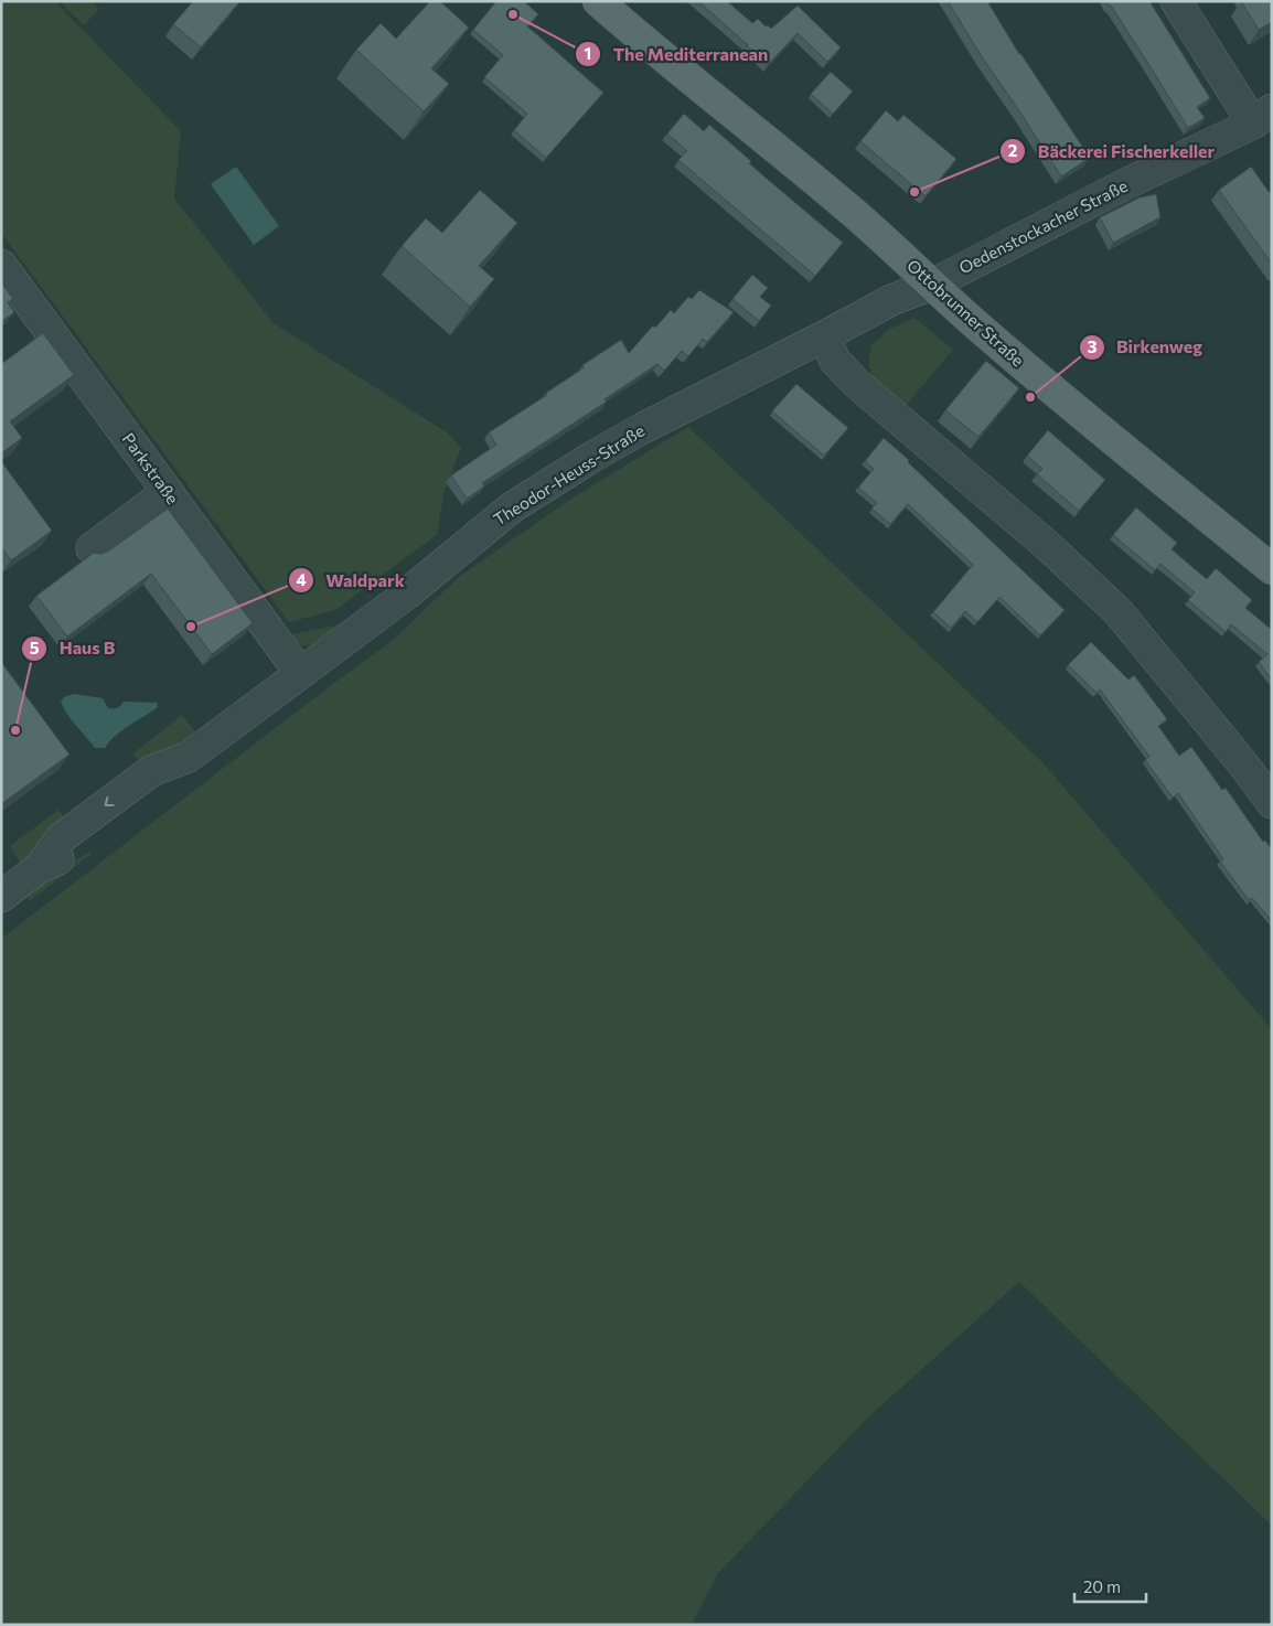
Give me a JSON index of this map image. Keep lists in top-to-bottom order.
{
  "streets": {
    "main road": ["Ottobrunner Straße"],
    "street": ["Oedenstockacher Straße", "Parkstraße", "Theodor-Heuss-Straße"]
  },
  "crossings": [
    ["Oedenstockacher Straße", "Ottobrunner Straße"],
    ["Oedenstockacher Straße", "Theodor-Heuss-Straße"],
    ["Ottobrunner Straße", "Theodor-Heuss-Straße"],
    ["Parkstraße", "Theodor-Heuss-Straße"]
  ],
  "places": [
    "The Mediterranean",
    "Bäckerei Fischerkeller",
    "Birkenweg",
    "Waldpark",
    "Haus B"
  ],
  "scale_bar": "20 m"
}
